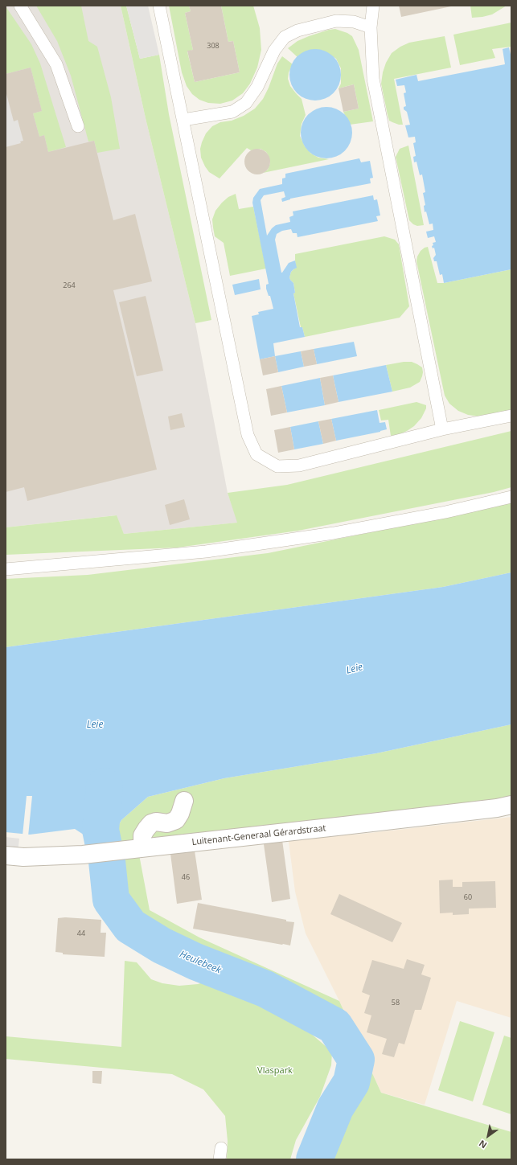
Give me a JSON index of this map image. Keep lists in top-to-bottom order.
{
  "streets": {
    "street": ["Luitenant-Generaal Gérardstraat"]
  },
  "water": ["Leie", "Heulebeek"],
  "parks": ["Vlaspark"],
  "house_numbers": [
    "308",
    "264",
    "46",
    "60",
    "44",
    "58"
  ],
  "north": "bottom left"
}
